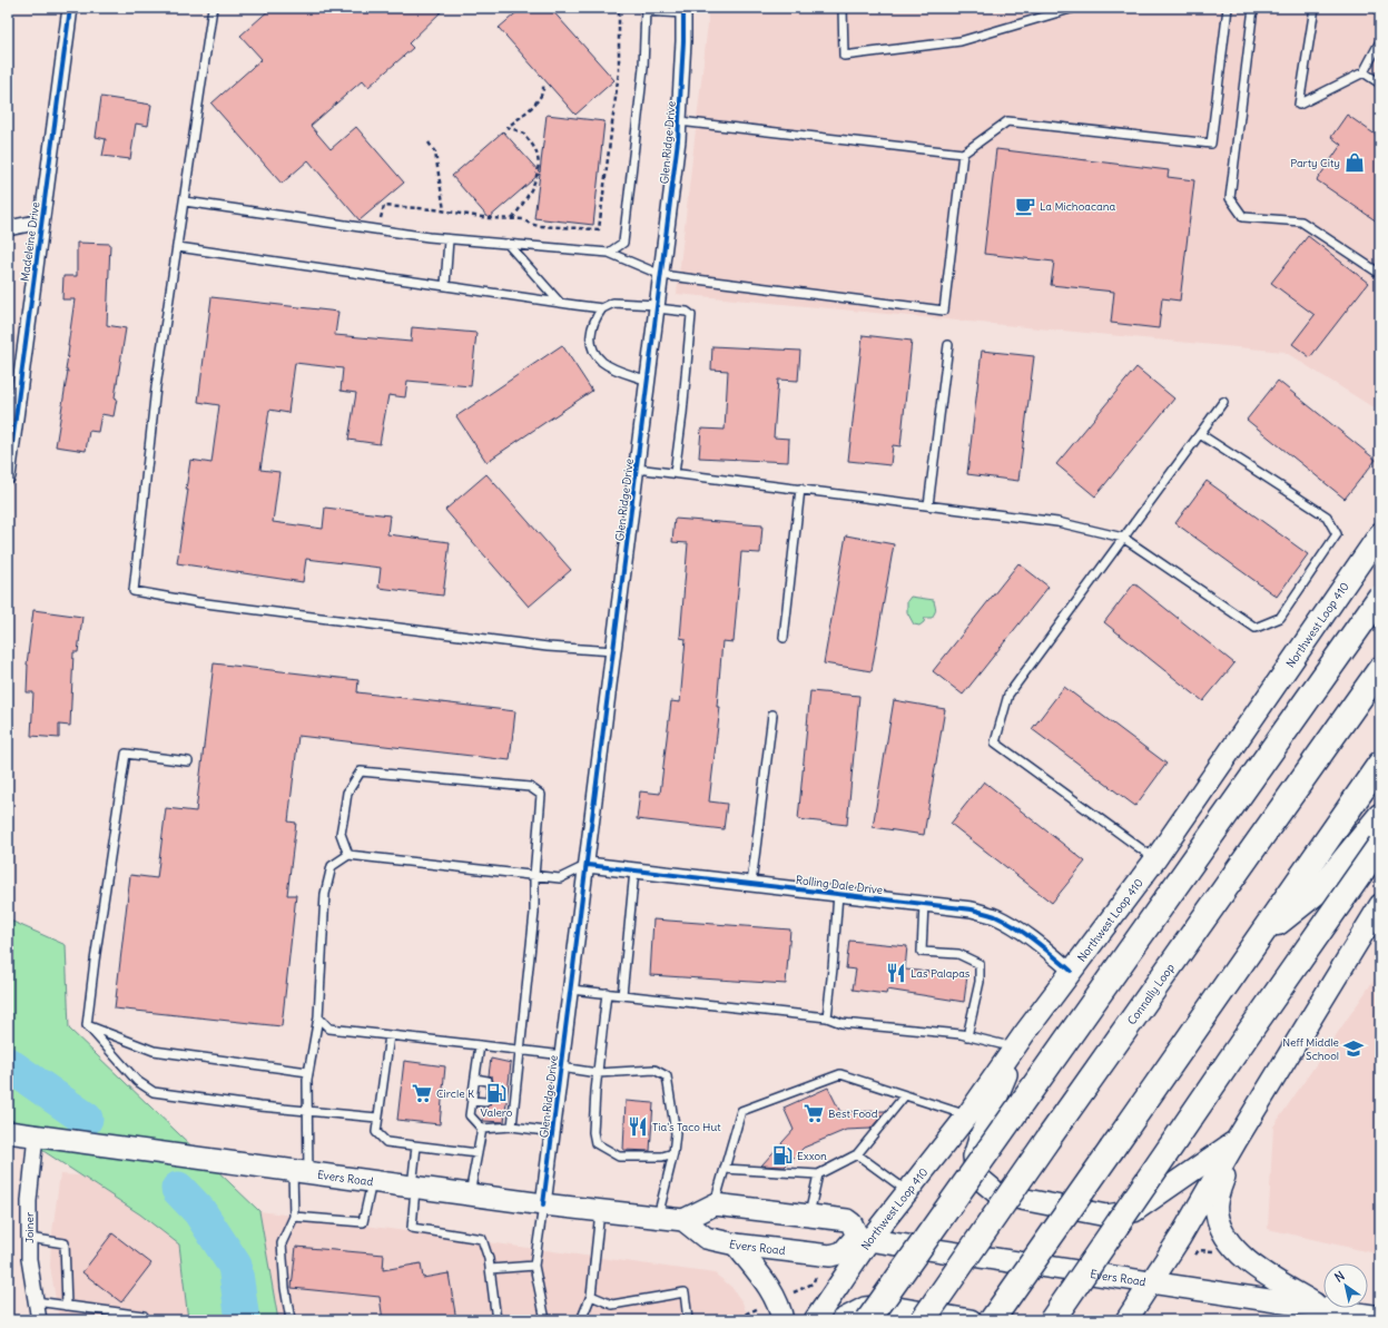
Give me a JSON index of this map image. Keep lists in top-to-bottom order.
{
  "streets": {
    "highway": ["Connally Loop"],
    "main road": ["Northwest Loop 410", "Evers Road"],
    "street": [
      "Glen Ridge Drive",
      "Madeleine Drive",
      "Rolling Dale Drive",
      "Joiner"
    ]
  },
  "crossings": [
    ["Glen Ridge Drive", "Rolling Dale Drive"],
    ["Glen Ridge Drive", "Evers Road"],
    ["Northwest Loop 410", "Rolling Dale Drive"],
    ["Northwest Loop 410", "Evers Road"],
    ["Evers Road", "Joiner"]
  ],
  "places": {
    "shop": ["Party City"],
    "cafe": ["La Michoacana"],
    "restaurant": ["Las Palapas", "Tia's Taco Hut"],
    "school or university": ["Neff Middle School"],
    "supermarket": ["Circle K", "Best Food"],
    "fuel station": ["Valero", "Exxon"]
  },
  "north": "top left"
}
